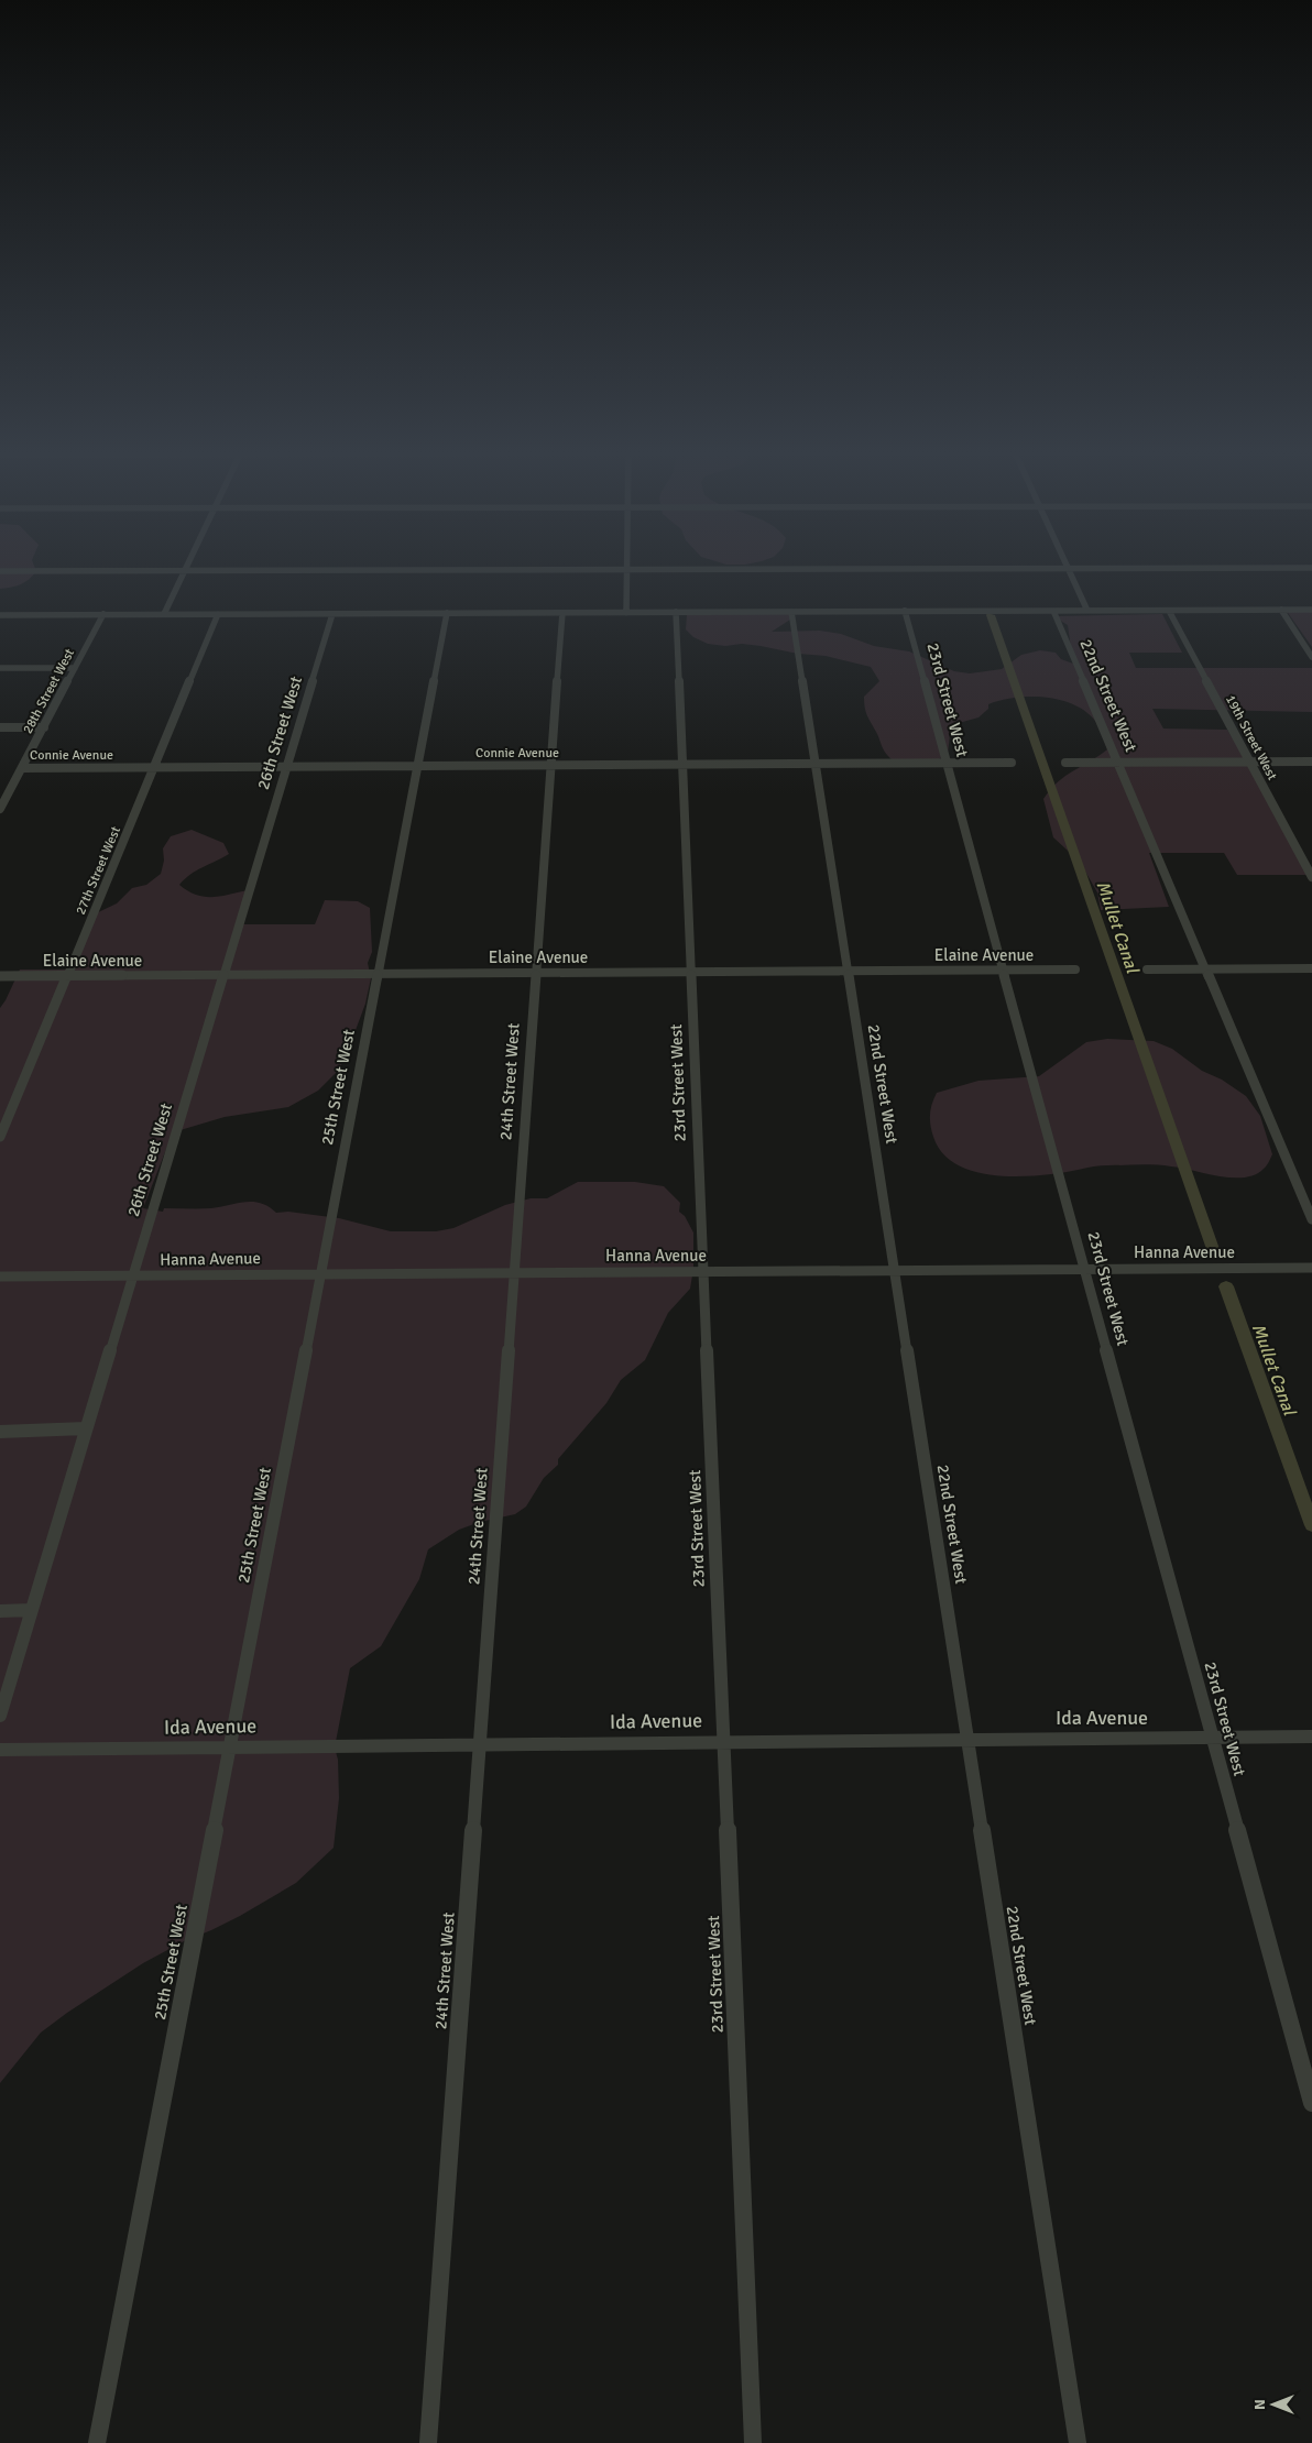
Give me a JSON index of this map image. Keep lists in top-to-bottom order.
{
  "streets": {
    "street": [
      "28th Street West",
      "22nd Street West",
      "23rd Street West",
      "26th Street West",
      "19th Street West",
      "Connie Avenue",
      "27th Street West",
      "Elaine Avenue",
      "24th Street West",
      "25th Street West",
      "Hanna Avenue",
      "Ida Avenue"
    ]
  },
  "crossings": [
    ["28th Street West", "Connie Avenue"],
    ["22nd Street West", "Connie Avenue"],
    ["22nd Street West", "Elaine Avenue"],
    ["22nd Street West", "Hanna Avenue"],
    ["22nd Street West", "Ida Avenue"],
    ["23rd Street West", "Connie Avenue"],
    ["23rd Street West", "Elaine Avenue"],
    ["23rd Street West", "Hanna Avenue"],
    ["23rd Street West", "Ida Avenue"],
    ["26th Street West", "Connie Avenue"],
    ["26th Street West", "Elaine Avenue"],
    ["26th Street West", "Hanna Avenue"],
    ["Connie Avenue", "27th Street West"],
    ["Connie Avenue", "24th Street West"],
    ["Connie Avenue", "25th Street West"],
    ["27th Street West", "Elaine Avenue"],
    ["Elaine Avenue", "24th Street West"],
    ["Elaine Avenue", "25th Street West"],
    ["24th Street West", "Hanna Avenue"],
    ["24th Street West", "Ida Avenue"],
    ["25th Street West", "Hanna Avenue"],
    ["25th Street West", "Ida Avenue"]
  ],
  "water": ["Mullet Canal"],
  "north": "left"
}
